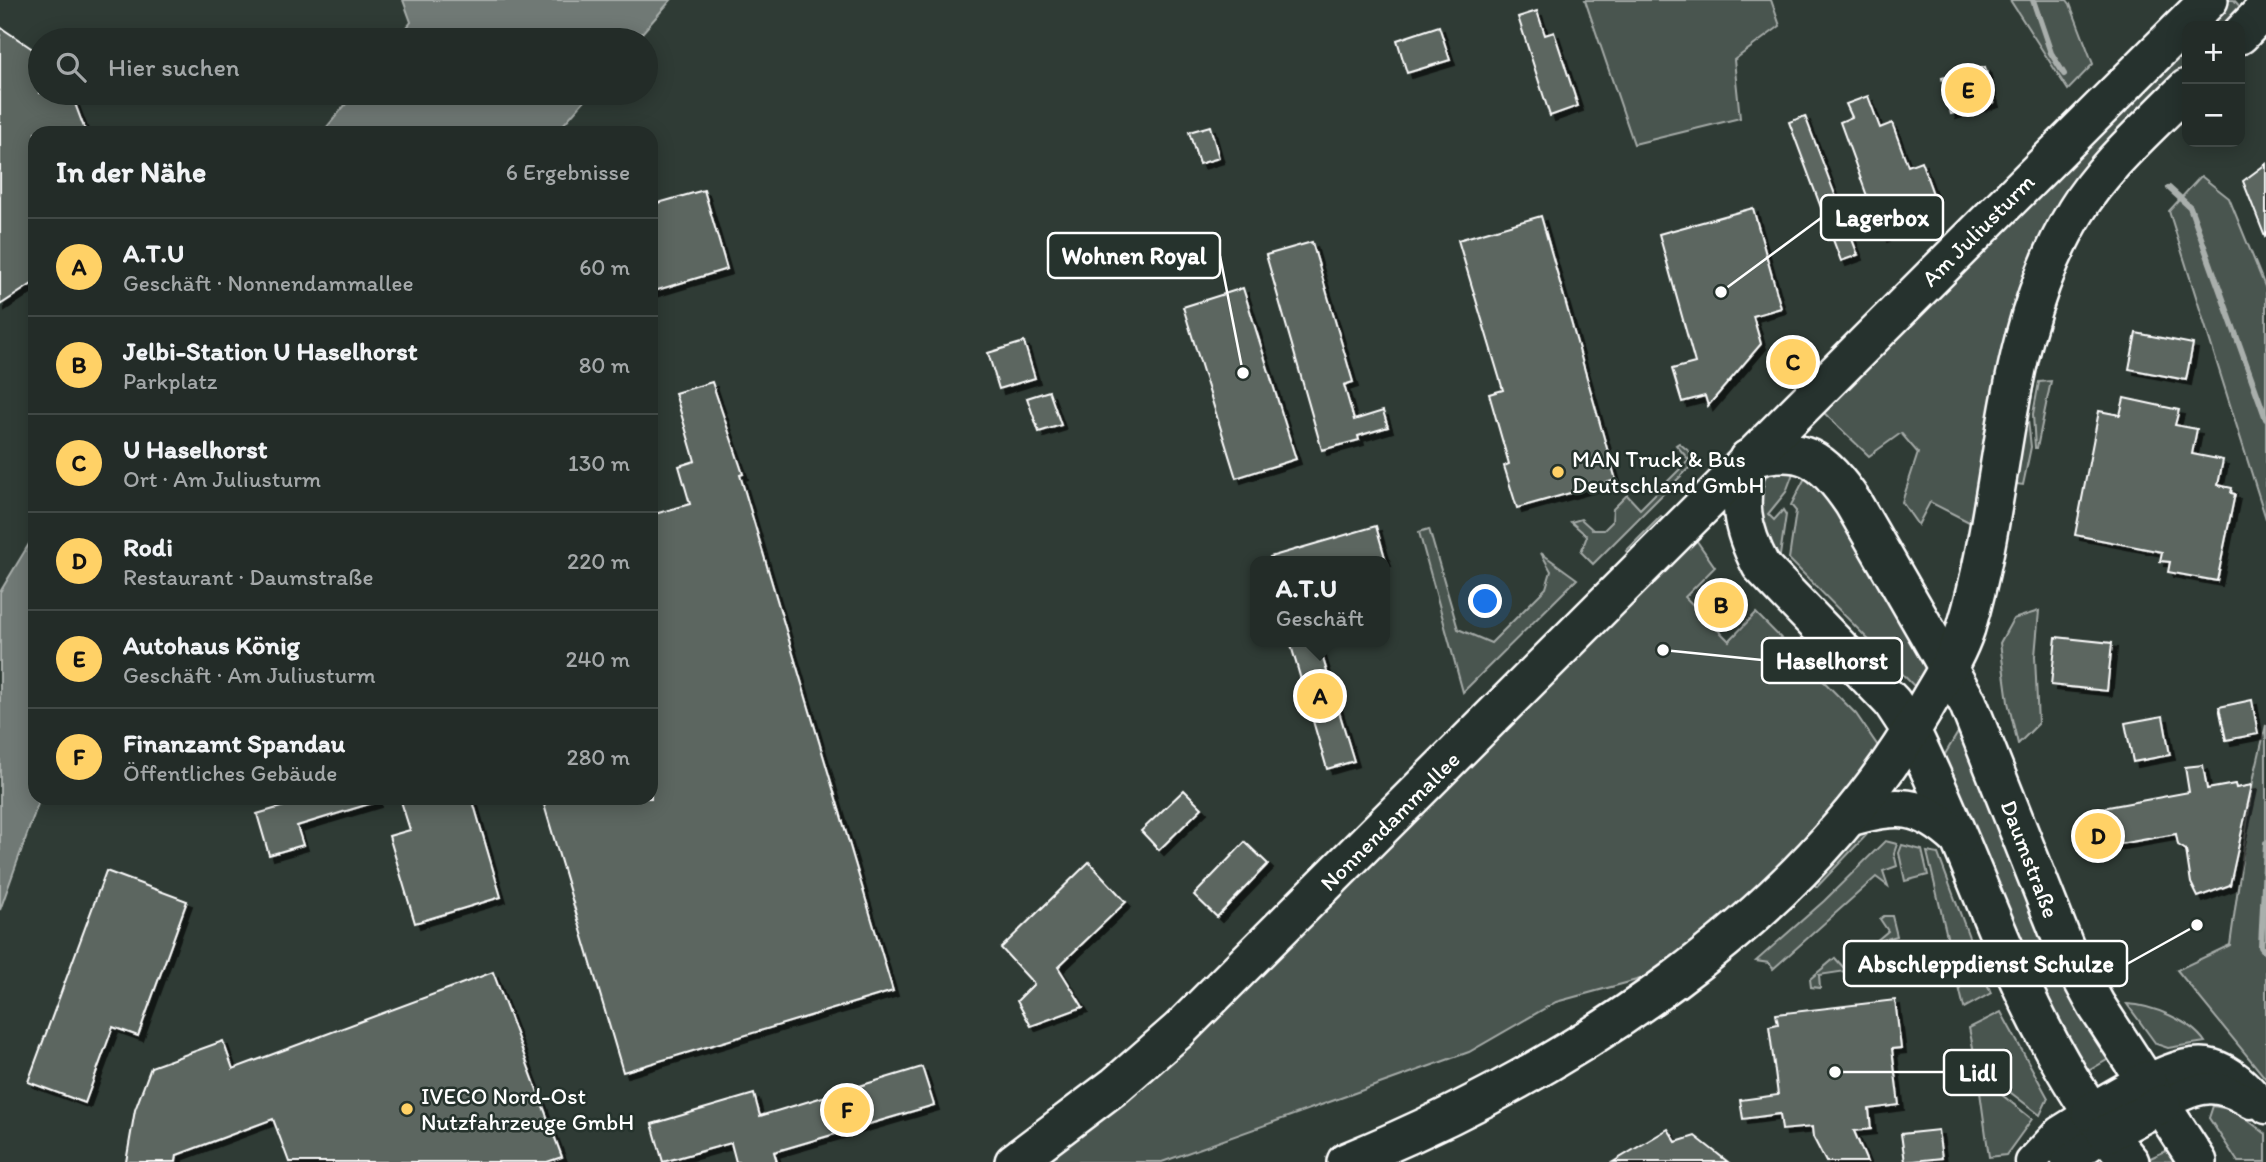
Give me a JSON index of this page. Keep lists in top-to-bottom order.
{
  "streets": {
    "main road": ["Am Juliusturm", "Nonnendammallee", "Daumstraße"]
  },
  "crossings": [
    ["Am Juliusturm", "Nonnendammallee"],
    ["Am Juliusturm", "Daumstraße"],
    ["Nonnendammallee", "Daumstraße"]
  ],
  "places": [
    "Lagerbox",
    "Wohnen Royal",
    "MAN Truck & Bus Deutschland GmbH",
    "Haselhorst",
    "Abschleppdienst Schulze",
    "Lidl",
    "IVECO Nord-Ost Nutzfahrzeuge GmbH"
  ],
  "page": {
    "map_buttons": ["+", "−"],
    "search": "Hier suchen",
    "pins": [
      "E",
      "C",
      "B",
      "A",
      "D",
      "F"
    ],
    "heading": ["In der Nähe", "6 Ergebnisse"],
    "list": [
      {
        "mark": "A",
        "name": "A.T.U",
        "note": "Geschäft · Nonnendammallee",
        "value": "60 m"
      },
      {
        "mark": "B",
        "name": "Jelbi-Station U Haselhorst",
        "note": "Parkplatz",
        "value": "80 m"
      },
      {
        "mark": "C",
        "name": "U Haselhorst",
        "note": "Ort · Am Juliusturm",
        "value": "130 m"
      },
      {
        "mark": "D",
        "name": "Rodi",
        "note": "Restaurant · Daumstraße",
        "value": "220 m"
      },
      {
        "mark": "E",
        "name": "Autohaus König",
        "note": "Geschäft · Am Juliusturm",
        "value": "240 m"
      },
      {
        "mark": "F",
        "name": "Finanzamt Spandau",
        "note": "Öffentliches Gebäude",
        "value": "280 m"
      }
    ],
    "popup": ["A.T.U", "Geschäft"]
  }
}
